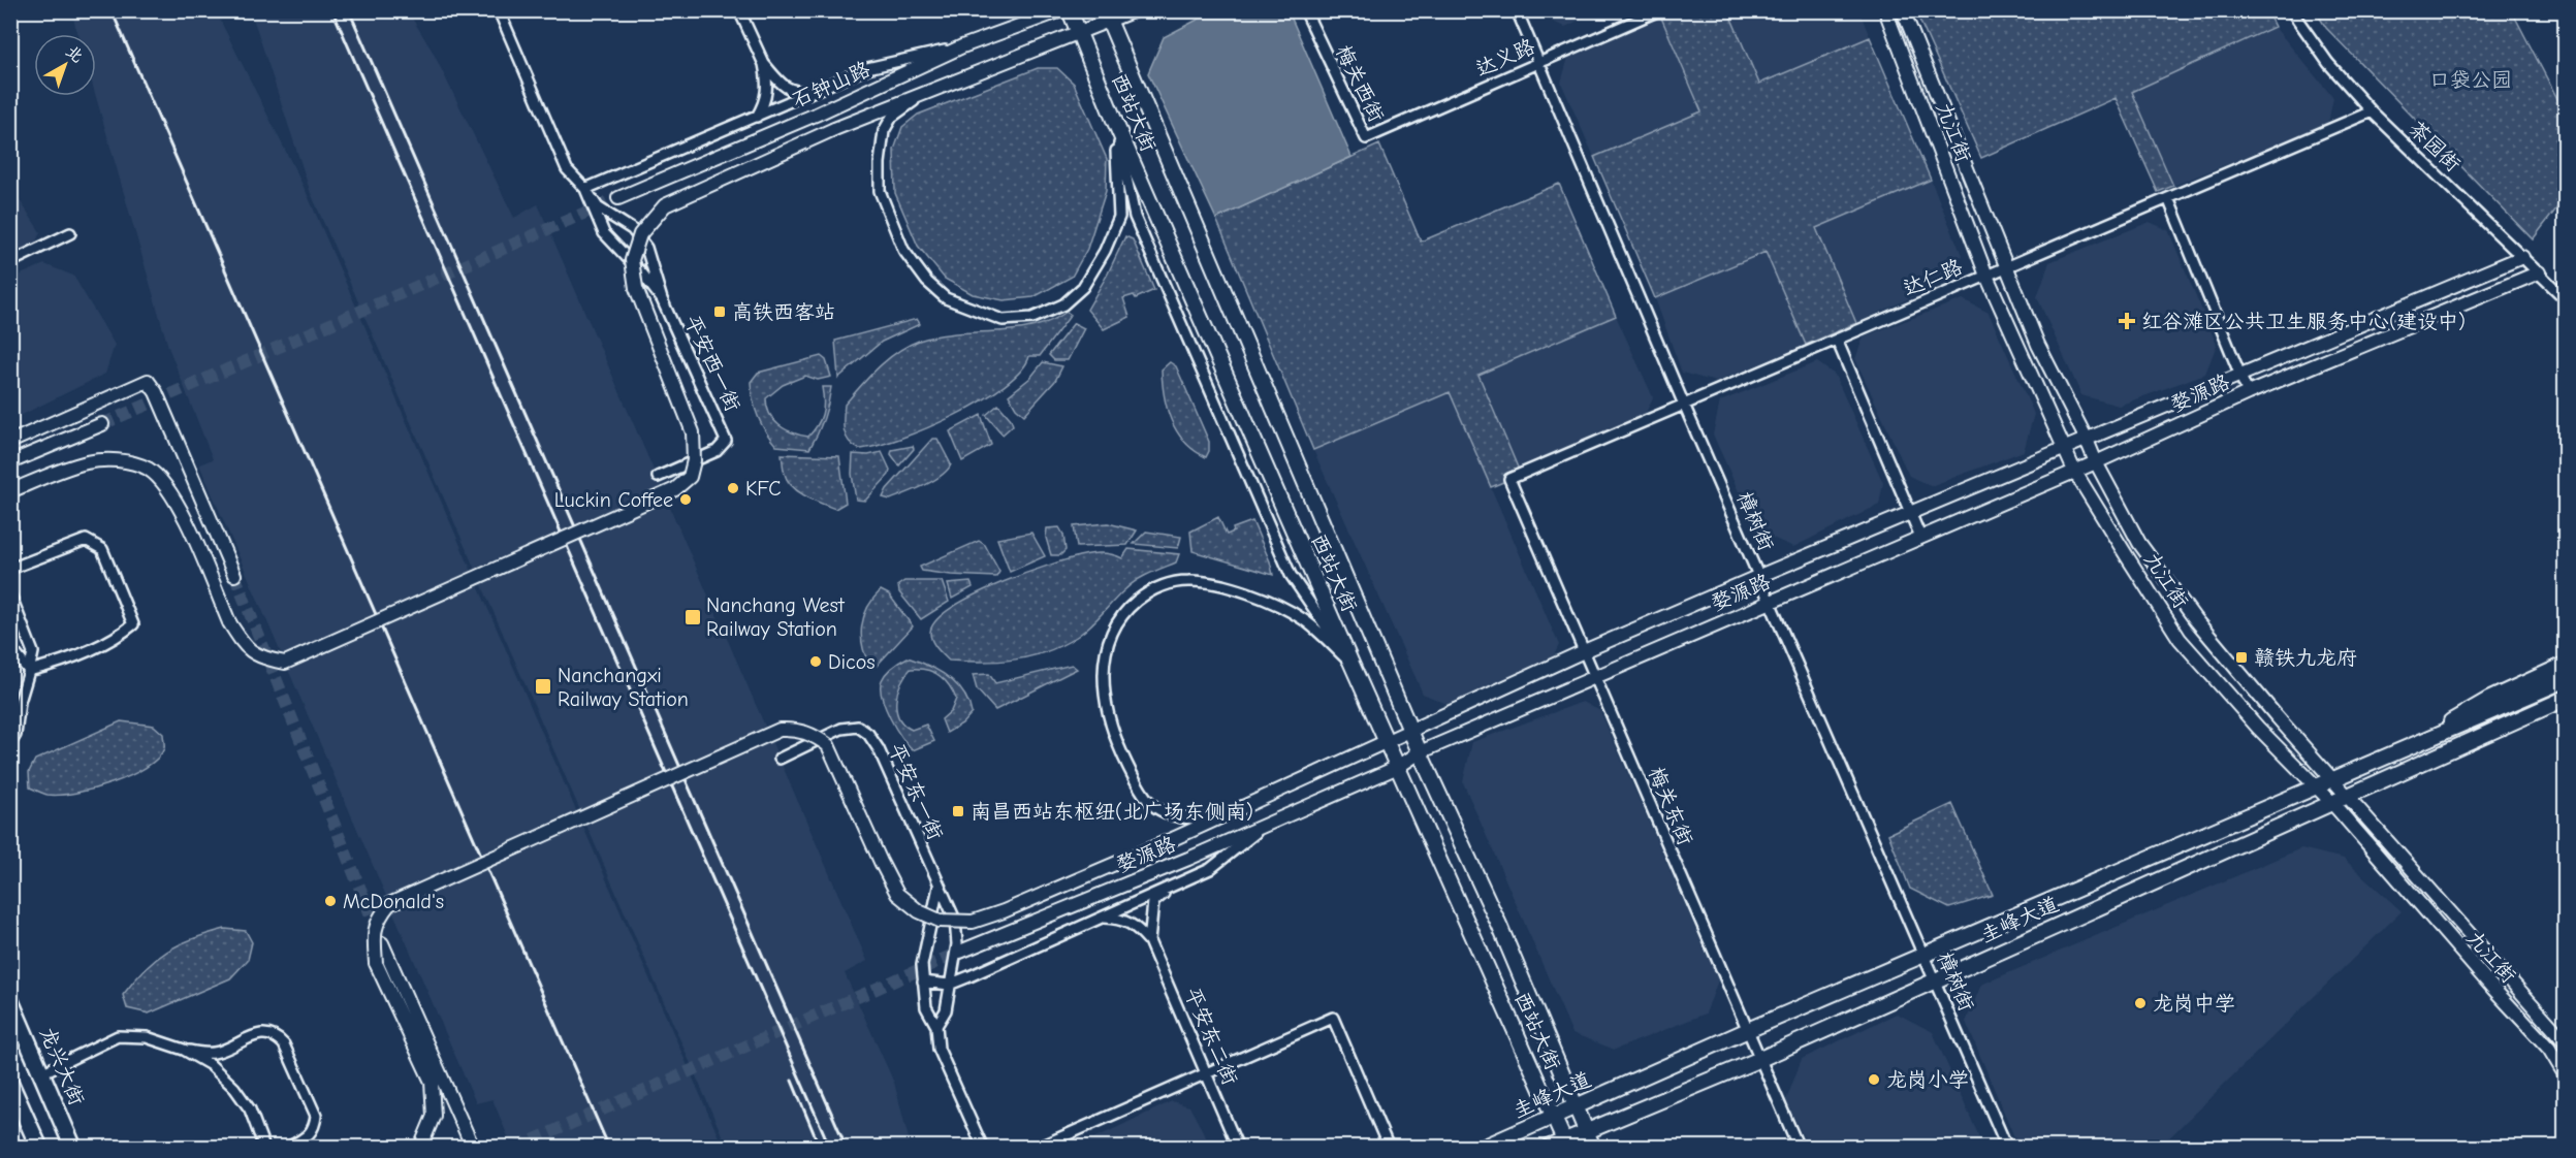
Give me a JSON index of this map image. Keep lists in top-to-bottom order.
{
  "streets": {
    "main road": ["西站大街", "圭峰大道", "龙兴大街"],
    "street": [
      "达义路",
      "梅关西街",
      "石钟山路",
      "九江街",
      "茶园街",
      "达仁路",
      "平安西一街",
      "婺源路",
      "樟树街",
      "平安东一街",
      "梅关东街",
      "平安东二街"
    ]
  },
  "crossings": [
    ["达义路", "梅关西街"],
    ["达义路", "樟树街"],
    ["西站大街", "婺源路"],
    ["西站大街", "圭峰大道"],
    ["九江街", "达仁路"],
    ["九江街", "婺源路"],
    ["九江街", "圭峰大道"],
    ["茶园街", "达仁路"],
    ["茶园街", "婺源路"],
    ["达仁路", "樟树街"],
    ["达仁路", "梅关东街"],
    ["婺源路", "樟树街"],
    ["婺源路", "梅关东街"],
    ["樟树街", "圭峰大道"],
    ["梅关东街", "圭峰大道"]
  ],
  "parks": ["口袋公园"],
  "places": {
    "transit": [
      "高铁西客站",
      "Nanchang West Railway Station",
      "赣铁九龙府",
      "Nanchangxi Railway Station",
      "南昌西站东枢纽(北广场东侧南)"
    ],
    "health": ["红谷滩区公共卫生服务中心(建设中)"],
    "other": [
      "KFC",
      "Luckin Coffee",
      "Dicos",
      "McDonald's",
      "龙岗中学",
      "龙岗小学"
    ]
  },
  "north": "top right"
}
